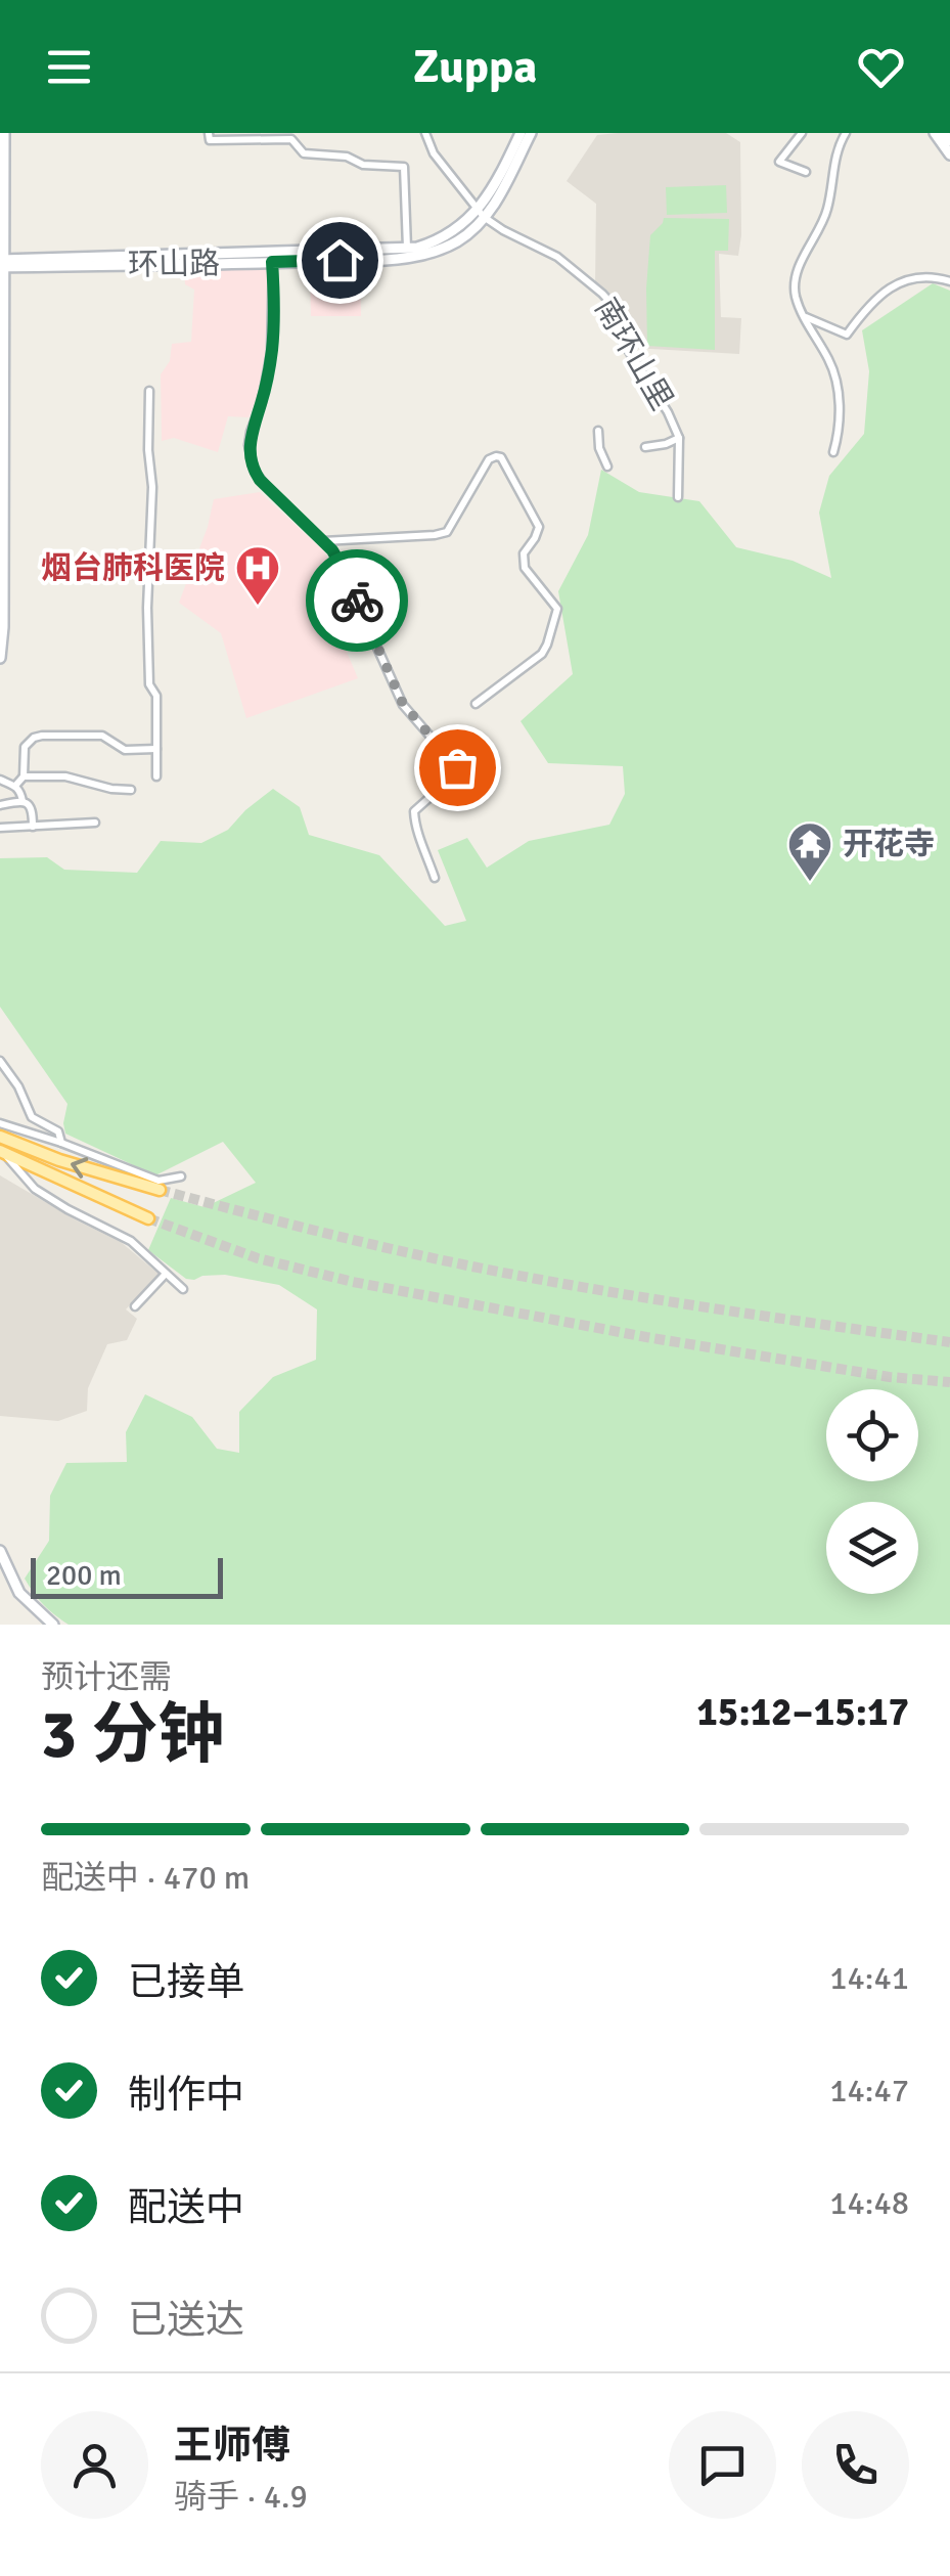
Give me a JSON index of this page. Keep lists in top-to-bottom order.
{
  "streets": {
    "main road": ["环山路"],
    "street": ["南环山里"]
  },
  "crossings": [
    ["环山路", "南环山里"]
  ],
  "places": {
    "hospital": ["烟台肺科医院"],
    "temple": ["开花寺"]
  },
  "scale_bar": "200 m",
  "page": {
    "header": "Zuppa",
    "scale": "200 m",
    "heading": ["3 分钟", "预计还需", "15:12–15:17"],
    "panel": ["王师傅", "骑手 · 4.9"],
    "bar": "配送中 · 470 m",
    "list": [
      ["已接单", "14:41"],
      ["制作中", "14:47"],
      ["配送中", "14:48"],
      "已送达"
    ]
  }
}
